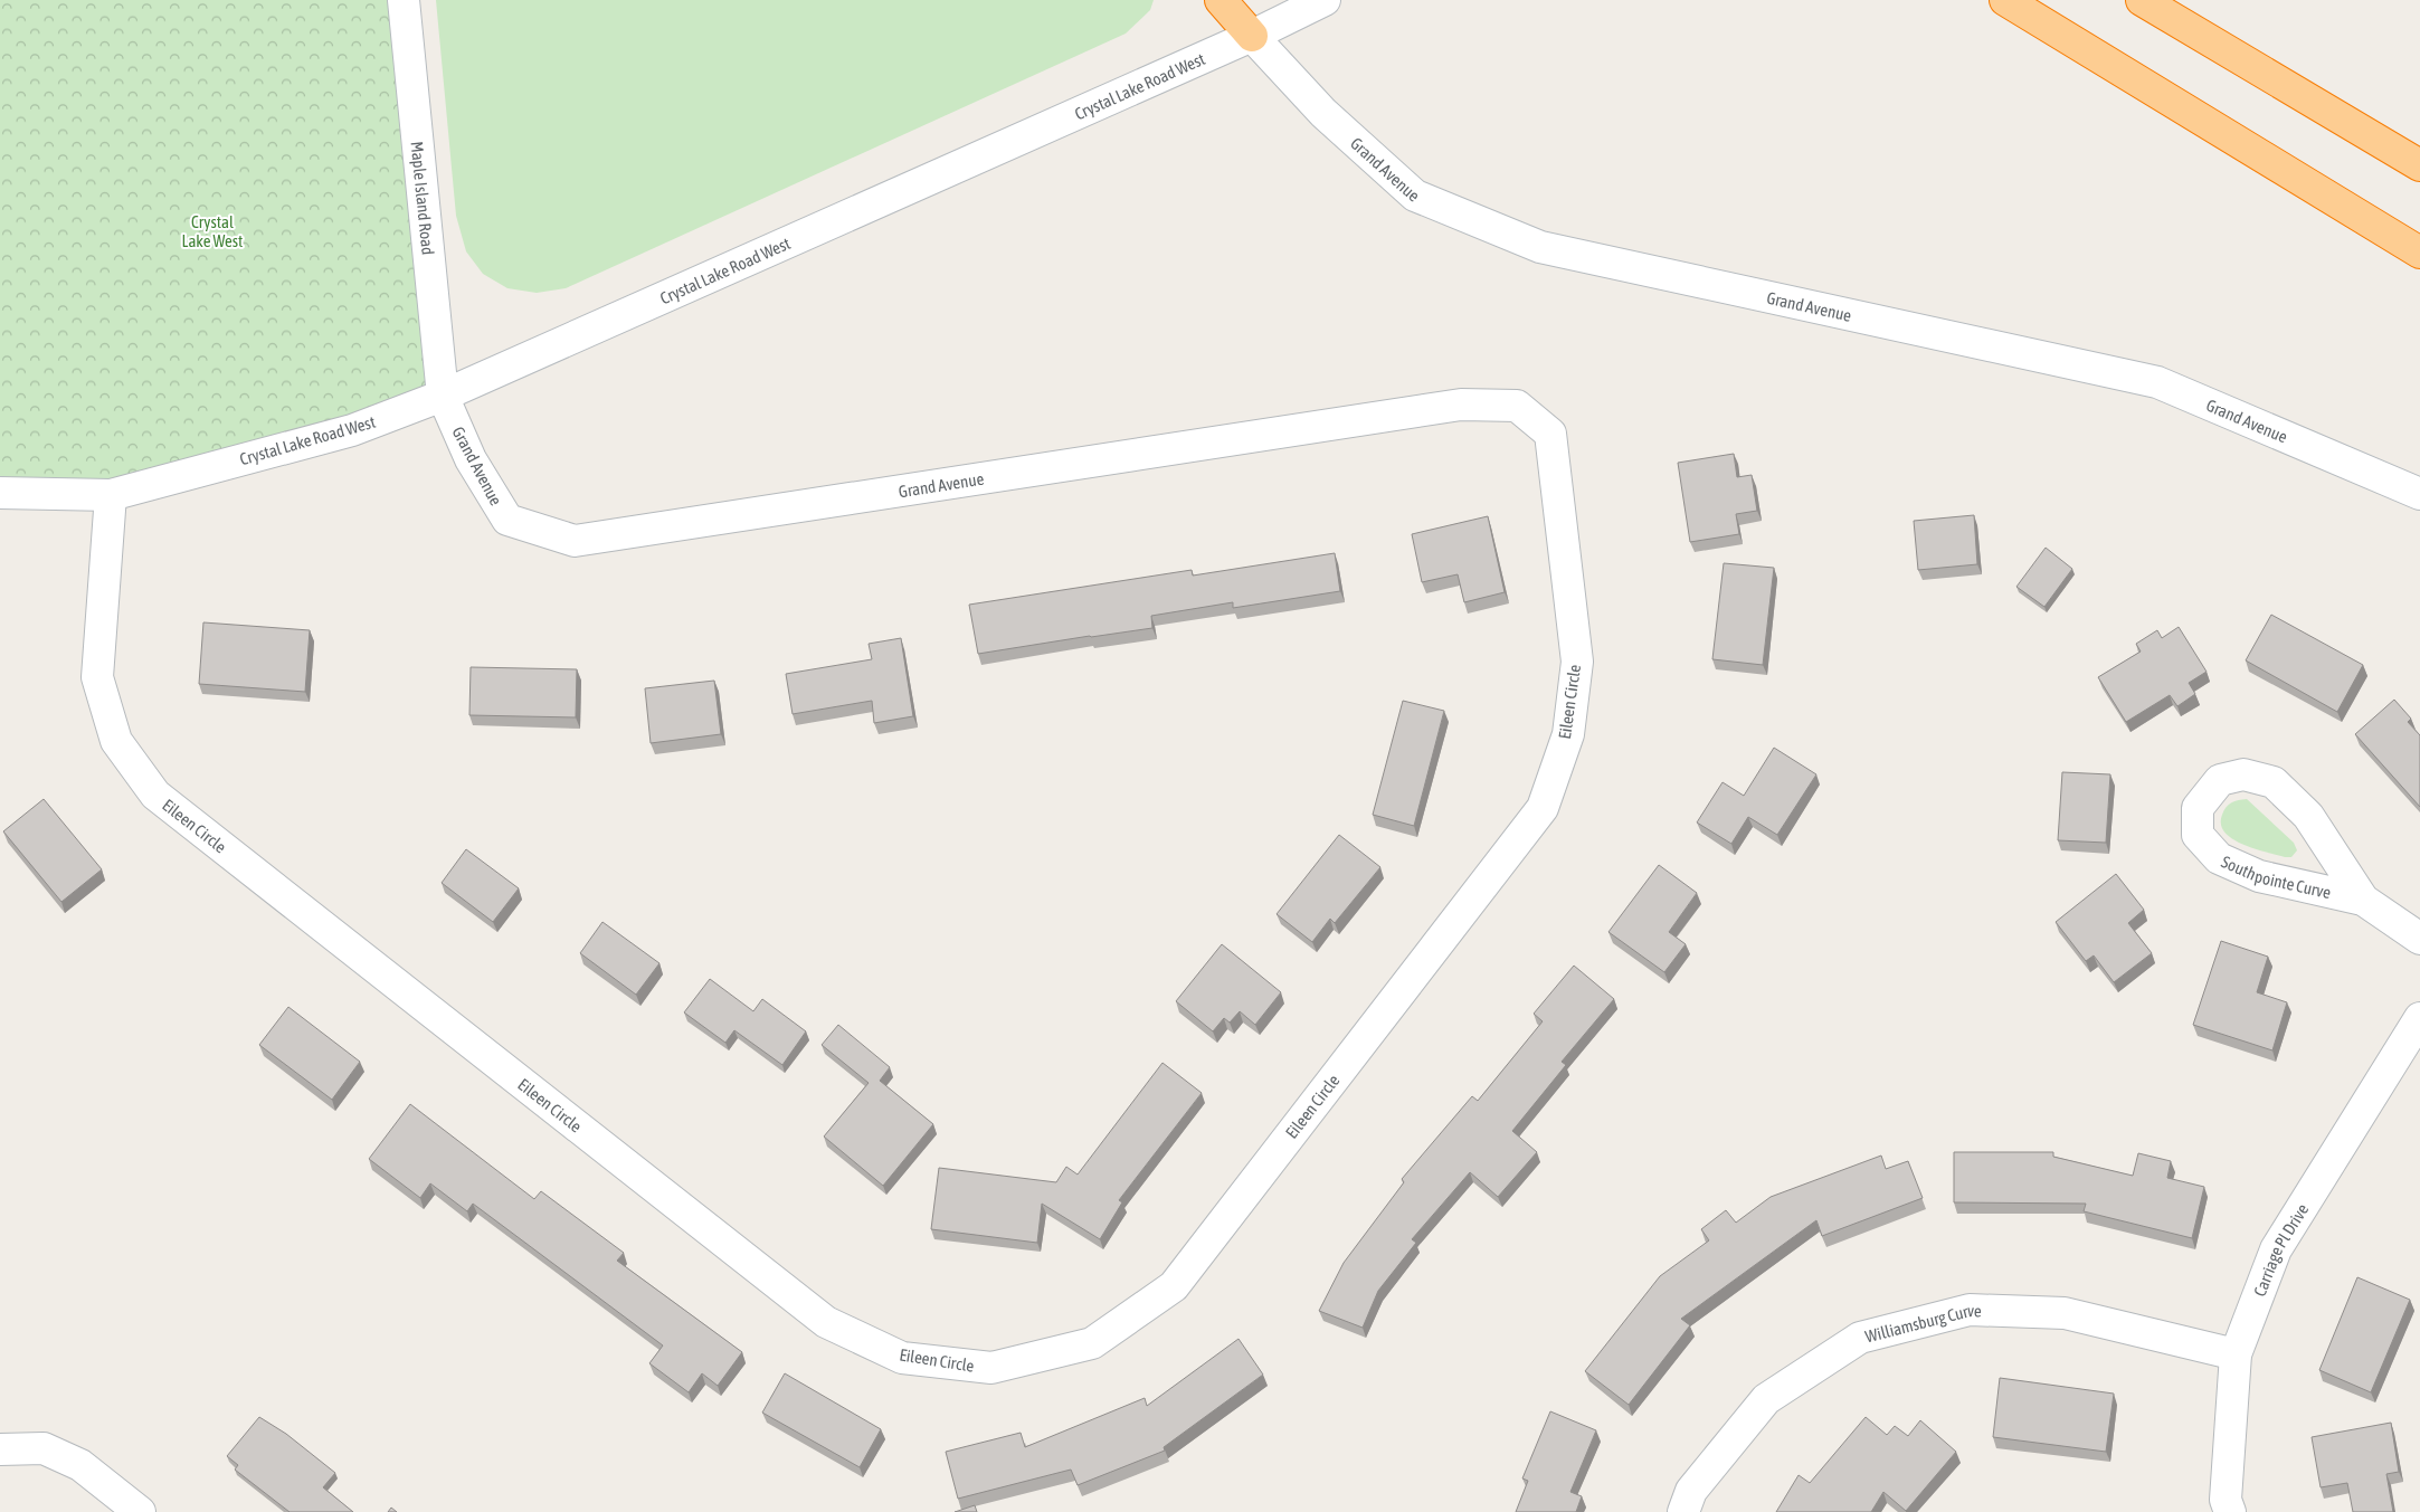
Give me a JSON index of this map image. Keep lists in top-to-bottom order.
{
  "streets": {
    "street": [
      "Crystal Lake Road West",
      "Grand Avenue",
      "Maple Island Road",
      "Eileen Circle",
      "Southpointe Curve",
      "Carriage Pl Drive",
      "Williamsburg Curve"
    ]
  },
  "crossings": [
    ["Crystal Lake Road West", "Grand Avenue"],
    ["Crystal Lake Road West", "Maple Island Road"],
    ["Crystal Lake Road West", "Eileen Circle"],
    ["Grand Avenue", "Maple Island Road"],
    ["Grand Avenue", "Eileen Circle"],
    ["Carriage Pl Drive", "Williamsburg Curve"]
  ],
  "parks": ["Crystal Lake West"]
}
